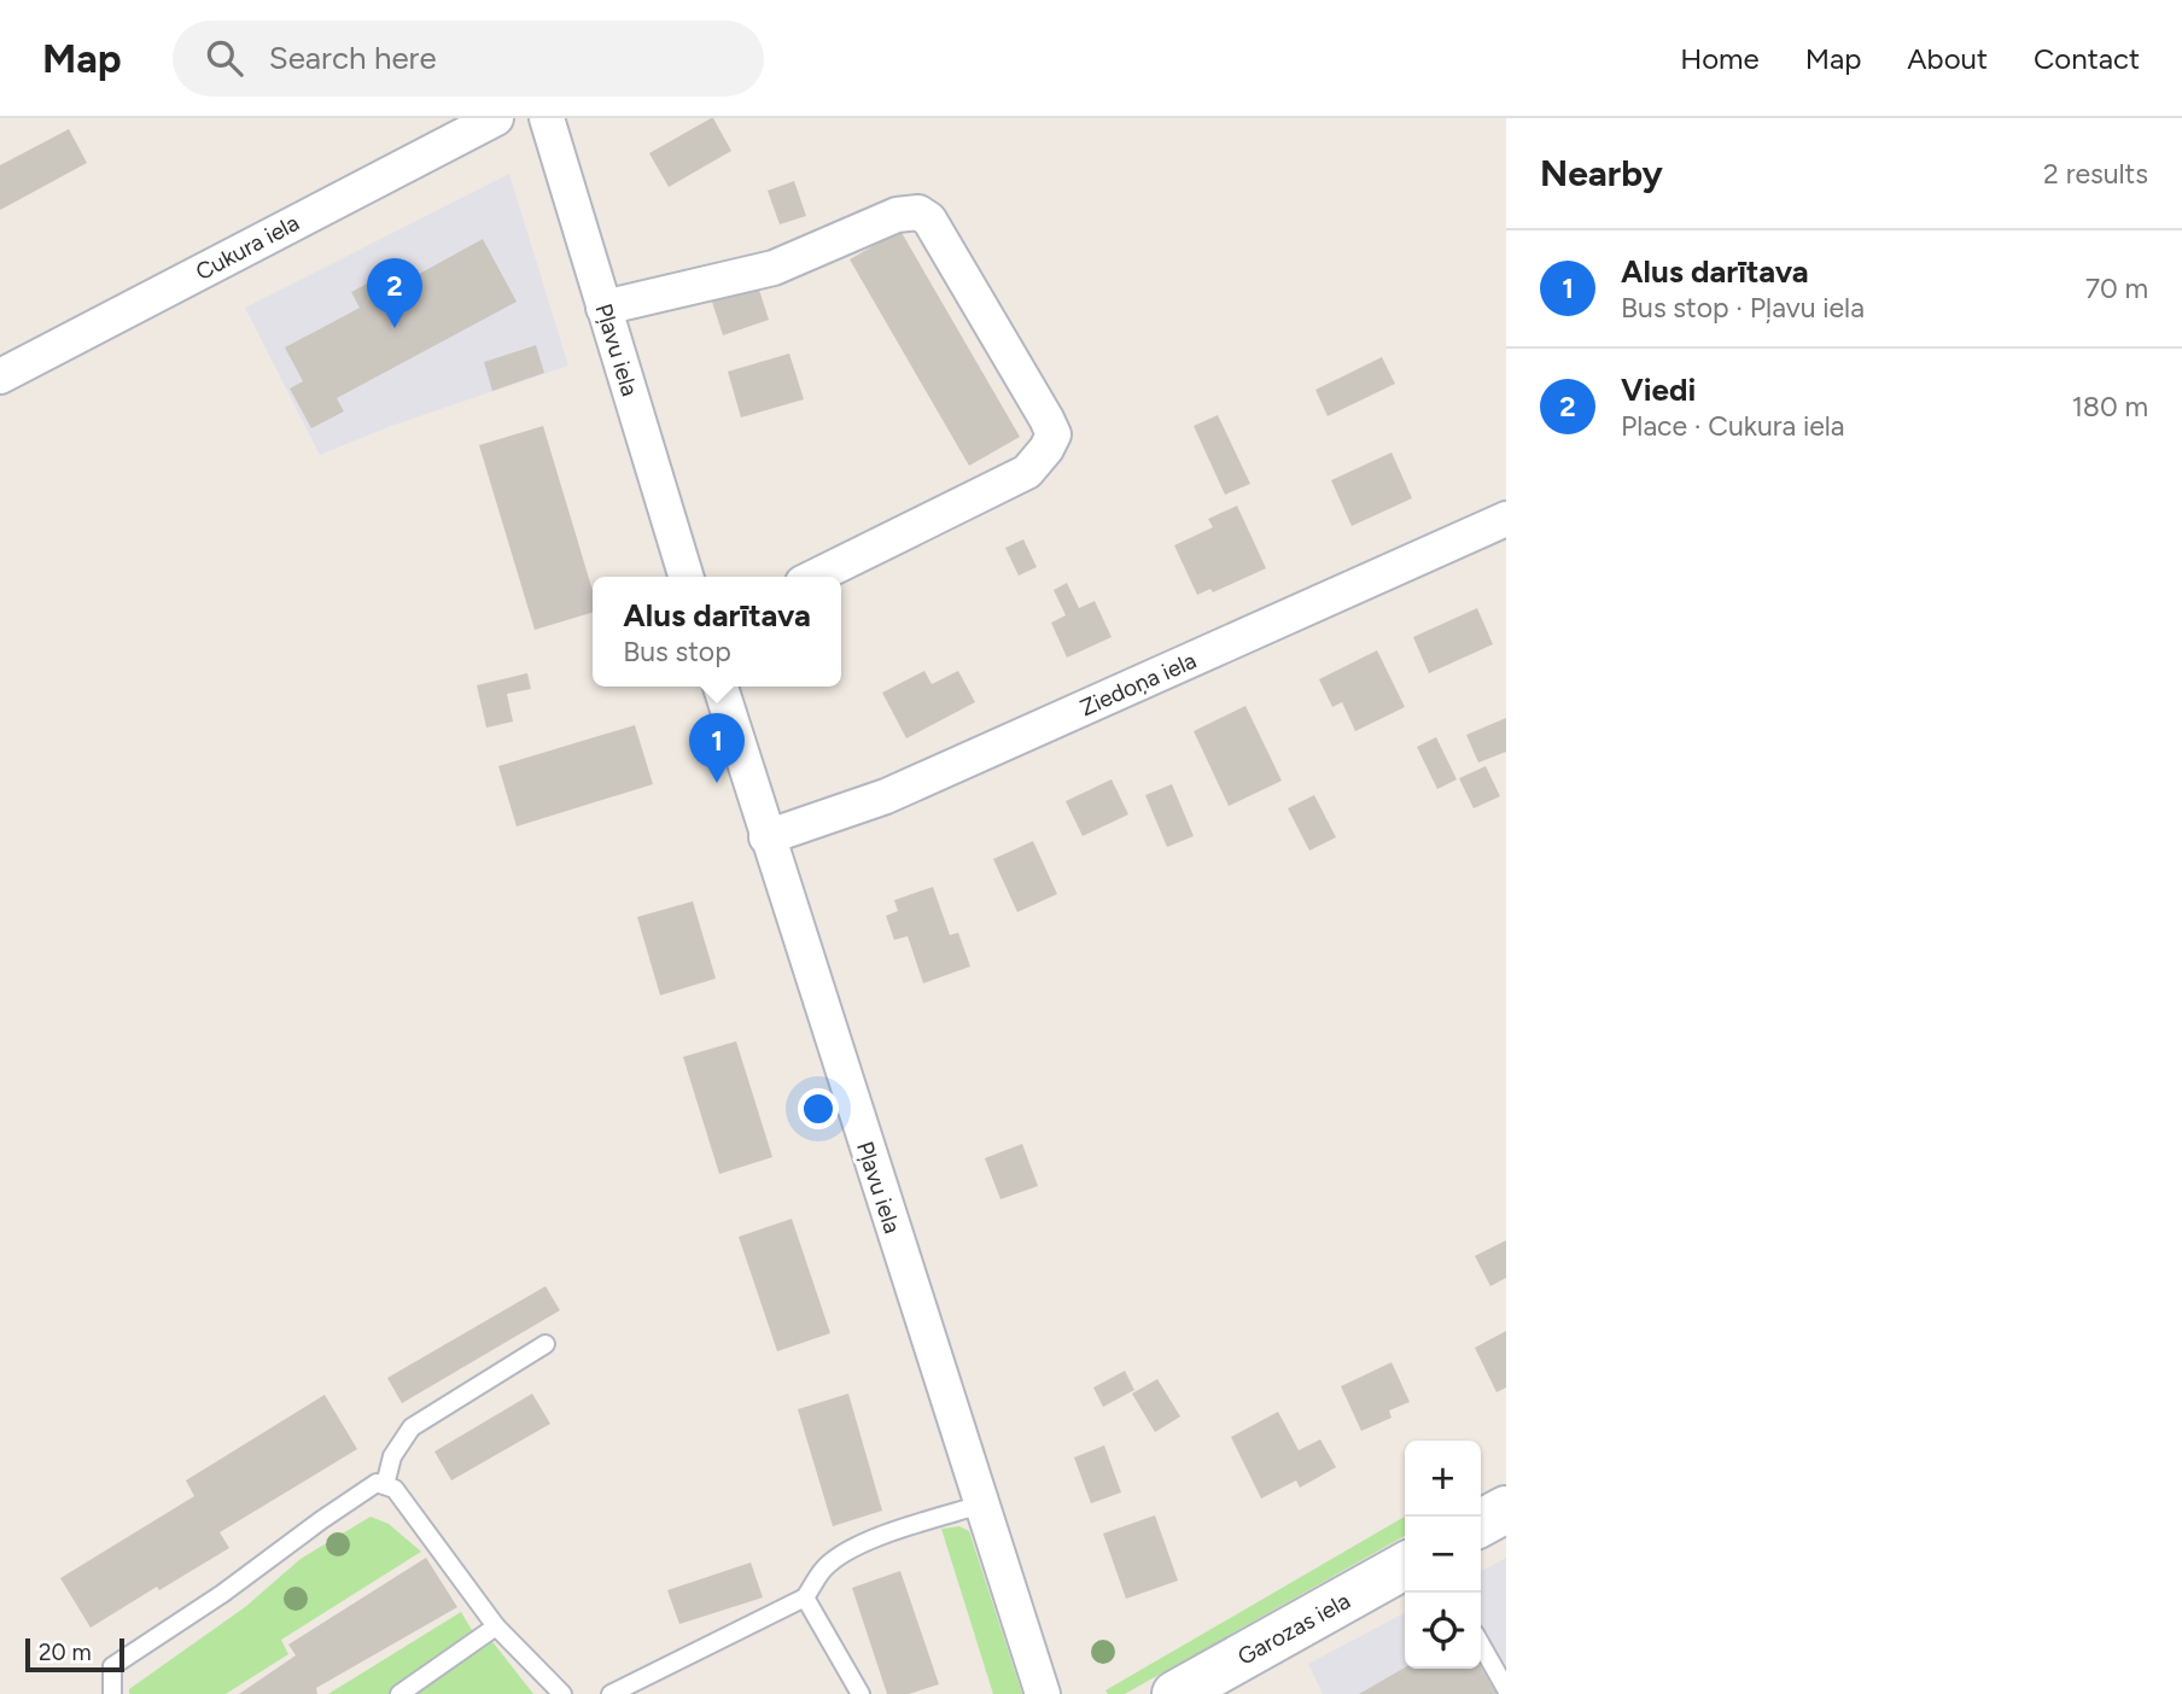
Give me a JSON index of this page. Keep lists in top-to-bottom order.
{
  "streets": {
    "main road": ["Garozas iela"],
    "street": ["Cukura iela", "Pļavu iela", "Ziedoņa iela"]
  },
  "crossings": [
    ["Pļavu iela", "Ziedoņa iela"]
  ],
  "scale_bar": "20 m",
  "page": {
    "header": "Map",
    "search": "Search here",
    "nav": [
      "Home",
      "Map",
      "About",
      "Contact"
    ],
    "heading": ["Nearby", "2 results"],
    "list": [
      {
        "mark": "1",
        "name": "Alus darītava",
        "note": "Bus stop · Pļavu iela",
        "value": "70 m"
      },
      {
        "mark": "2",
        "name": "Viedi",
        "note": "Place · Cukura iela",
        "value": "180 m"
      }
    ],
    "pins": ["2", "1"],
    "popup": ["Alus darītava", "Bus stop"],
    "map_buttons": ["+", "−"],
    "scale": "20 m"
  }
}
